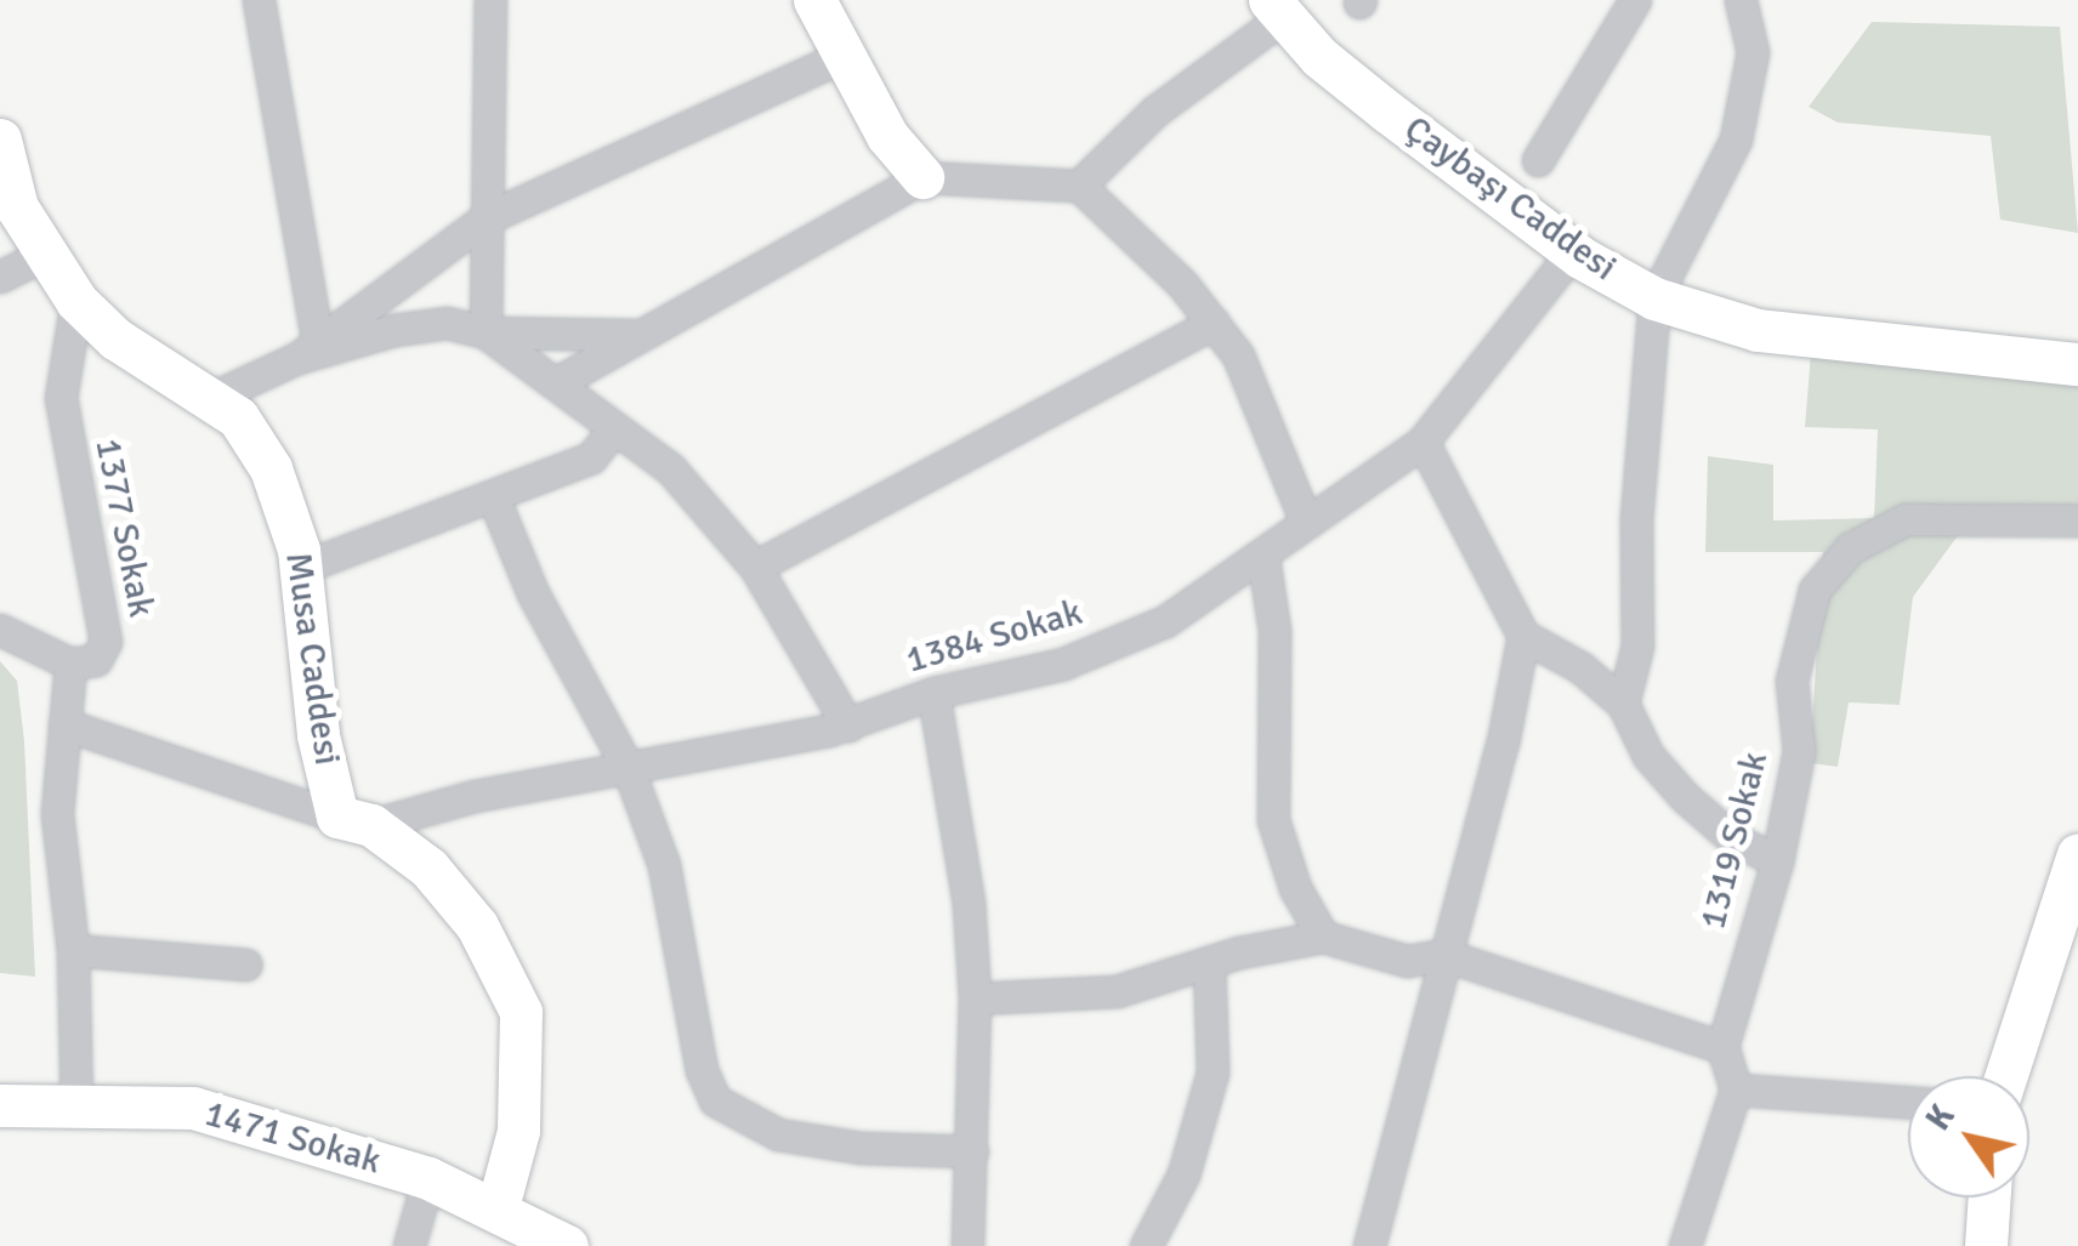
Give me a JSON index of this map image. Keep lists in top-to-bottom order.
{
  "streets": {
    "street": [
      "Çaybaşı Caddesi",
      "1377 Sokak",
      "1384 Sokak",
      "Musa Caddesi",
      "1319 Sokak",
      "1471 Sokak"
    ]
  },
  "crossings": [
    ["Çaybaşı Caddesi", "1384 Sokak"],
    ["1377 Sokak", "Musa Caddesi"],
    ["1384 Sokak", "Musa Caddesi"]
  ],
  "north": "top left"
}
